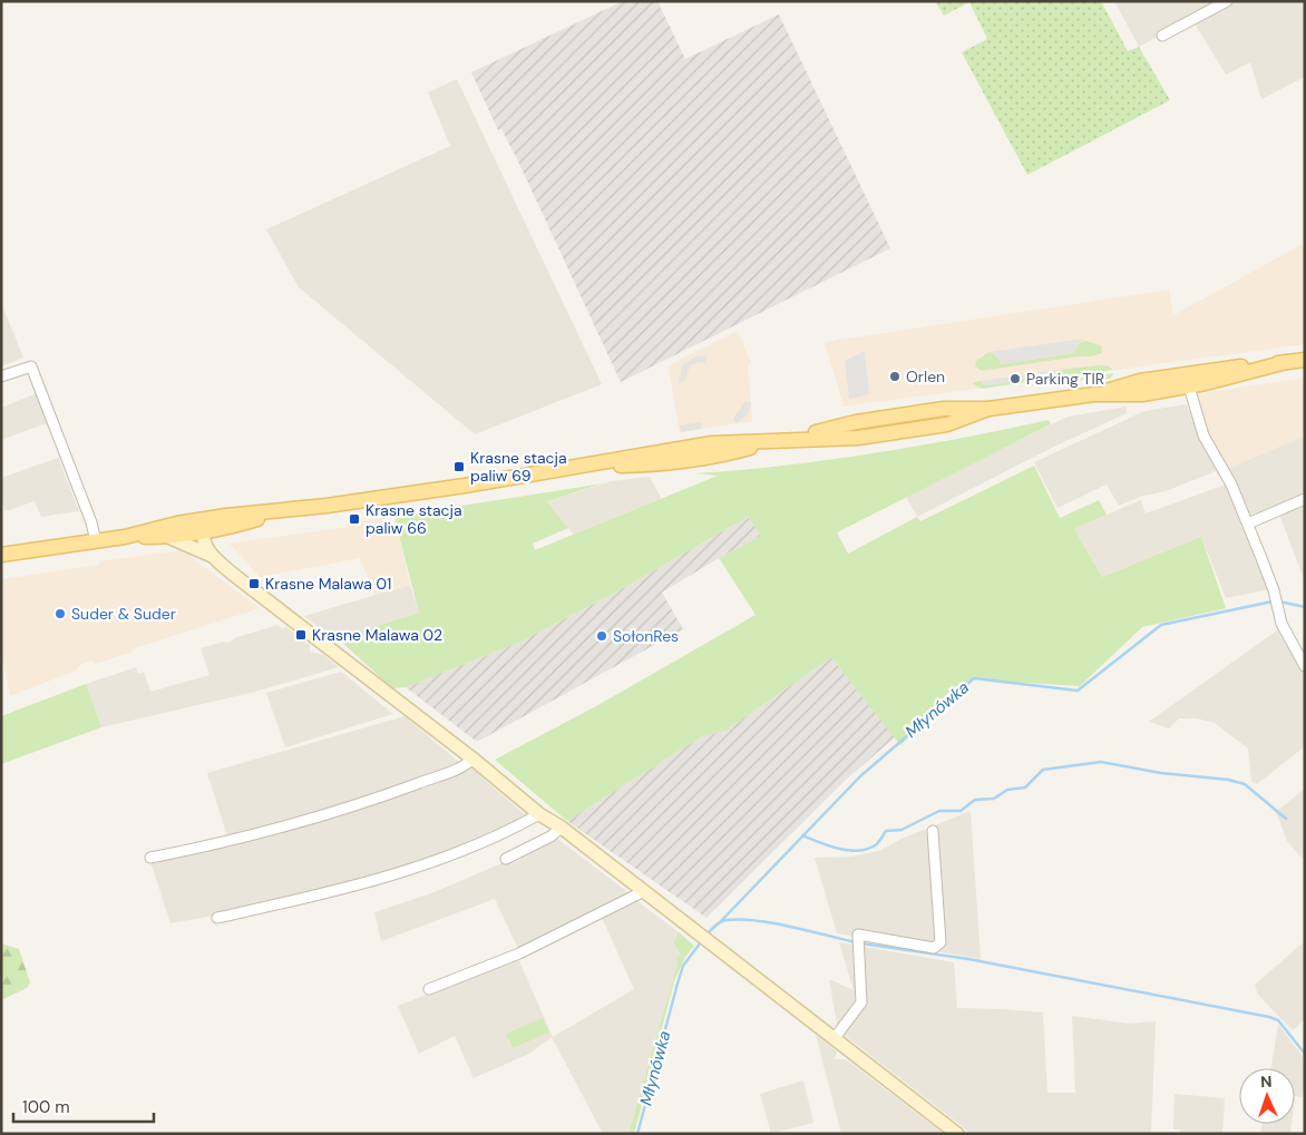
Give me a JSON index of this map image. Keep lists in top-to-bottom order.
{
  "water": ["Młynówka"],
  "places": {
    "other": [
      "Orlen",
      "Parking TIR",
      "Suder & Suder",
      "SołonRes"
    ],
    "transit": [
      "Krasne stacja paliw 69",
      "Krasne stacja paliw 66",
      "Krasne Malawa 01",
      "Krasne Malawa 02"
    ]
  },
  "scale_bar": "100 m",
  "north": "top"
}
